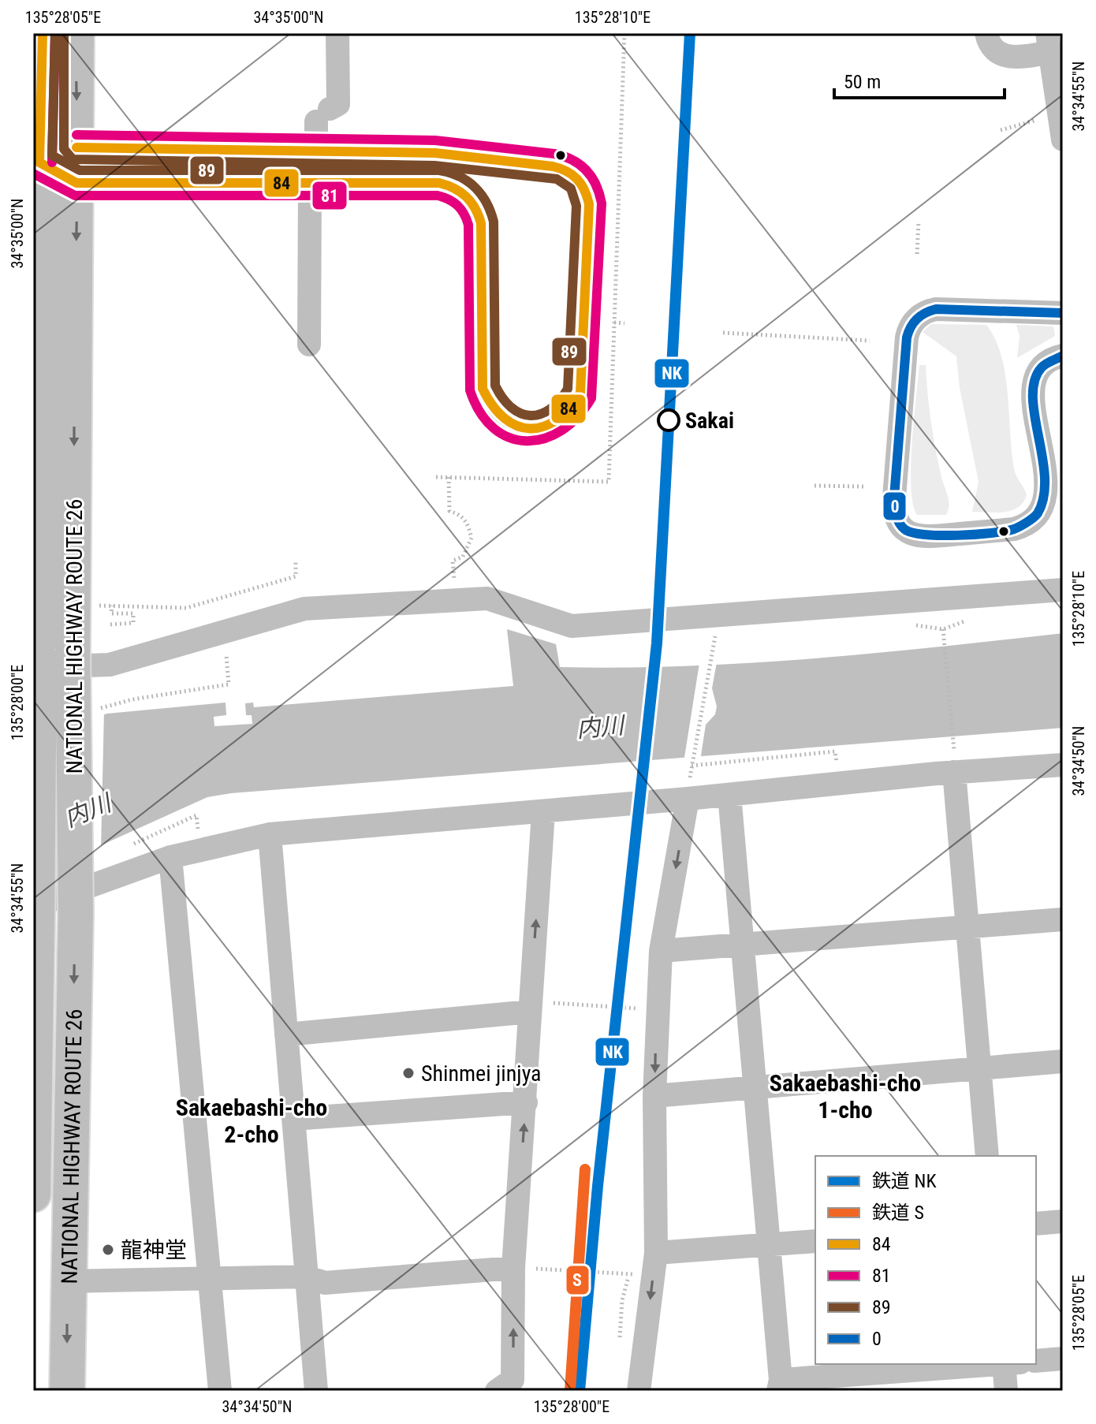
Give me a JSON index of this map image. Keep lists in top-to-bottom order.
{
  "streets": {
    "highway": ["NATIONAL HIGHWAY ROUTE 26"]
  },
  "districts": ["Sakaebashi-cho 1-cho", "Sakaebashi-cho 2-cho"],
  "water": ["内川"],
  "places": ["Sakai", "Shinmei jinjya", "龍神堂"],
  "lines": [
    "rail line NK",
    "transit line 84",
    "transit line 81",
    "transit line 89",
    "transit line 0",
    "rail line S"
  ],
  "legend": [
    "鉄道 NK",
    "鉄道 S",
    "84",
    "81",
    "89",
    "0"
  ],
  "scale_bar": "50 m",
  "coordinates": [
    "135°28'05\"E",
    "34°35'00\"N",
    "135°28'10\"E",
    "34°34'55\"N",
    "135°28'00\"E",
    "34°34'50\"N"
  ]
}
